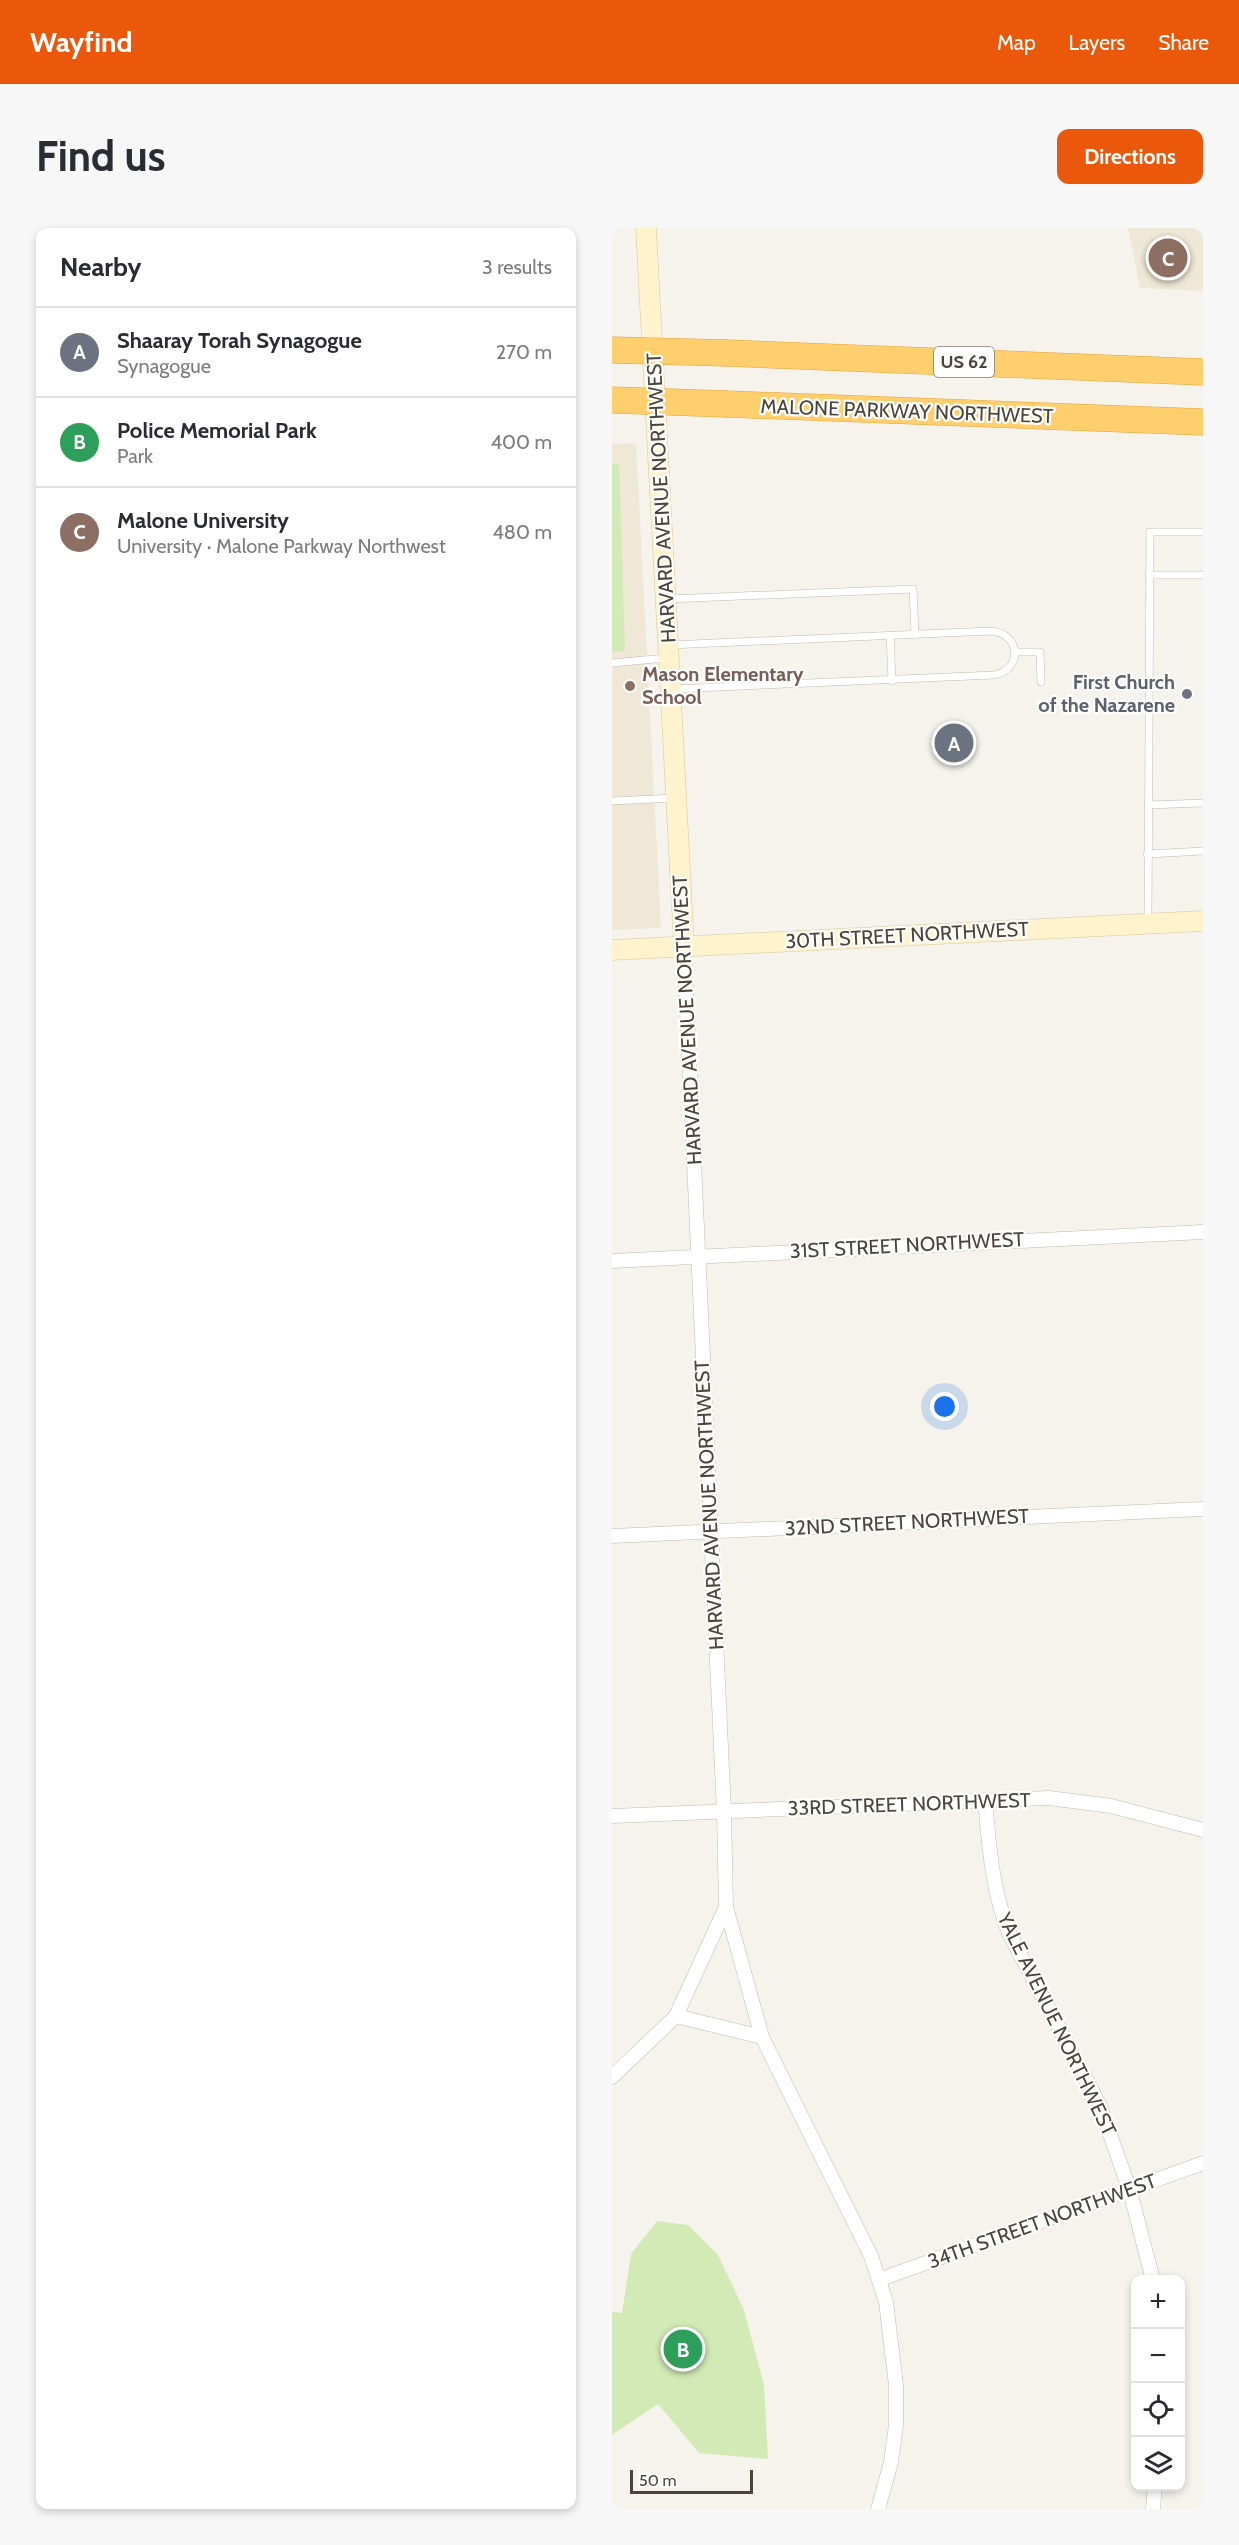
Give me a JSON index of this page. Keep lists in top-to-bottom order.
{
  "streets": {
    "highway": ["US 62", "MALONE PARKWAY NORTHWEST"],
    "street": [
      "HARVARD AVENUE NORTHWEST",
      "30TH STREET NORTHWEST",
      "31ST STREET NORTHWEST",
      "32ND STREET NORTHWEST",
      "33RD STREET NORTHWEST",
      "YALE AVENUE NORTHWEST",
      "34TH STREET NORTHWEST"
    ]
  },
  "crossings": [
    ["HARVARD AVENUE NORTHWEST", "30TH STREET NORTHWEST"],
    ["HARVARD AVENUE NORTHWEST", "31ST STREET NORTHWEST"],
    ["HARVARD AVENUE NORTHWEST", "32ND STREET NORTHWEST"],
    ["HARVARD AVENUE NORTHWEST", "33RD STREET NORTHWEST"],
    ["33RD STREET NORTHWEST", "YALE AVENUE NORTHWEST"],
    ["YALE AVENUE NORTHWEST", "34TH STREET NORTHWEST"]
  ],
  "places": ["Mason Elementary School", "First Church of the Nazarene"],
  "scale_bar": "50 m",
  "page": {
    "header": "Wayfind",
    "nav": ["Map", "Layers", "Share"],
    "buttons": "Directions",
    "title": "Find us",
    "heading": ["Nearby", "3 results"],
    "pins": ["C", "A", "B"],
    "list": [
      {
        "mark": "A",
        "name": "Shaaray Torah Synagogue",
        "note": "Synagogue",
        "value": "270 m"
      },
      {
        "mark": "B",
        "name": "Police Memorial Park",
        "note": "Park",
        "value": "400 m"
      },
      {
        "mark": "C",
        "name": "Malone University",
        "note": "University · Malone Parkway Northwest",
        "value": "480 m"
      }
    ],
    "map_buttons": ["+", "−"],
    "scale": "50 m"
  }
}
